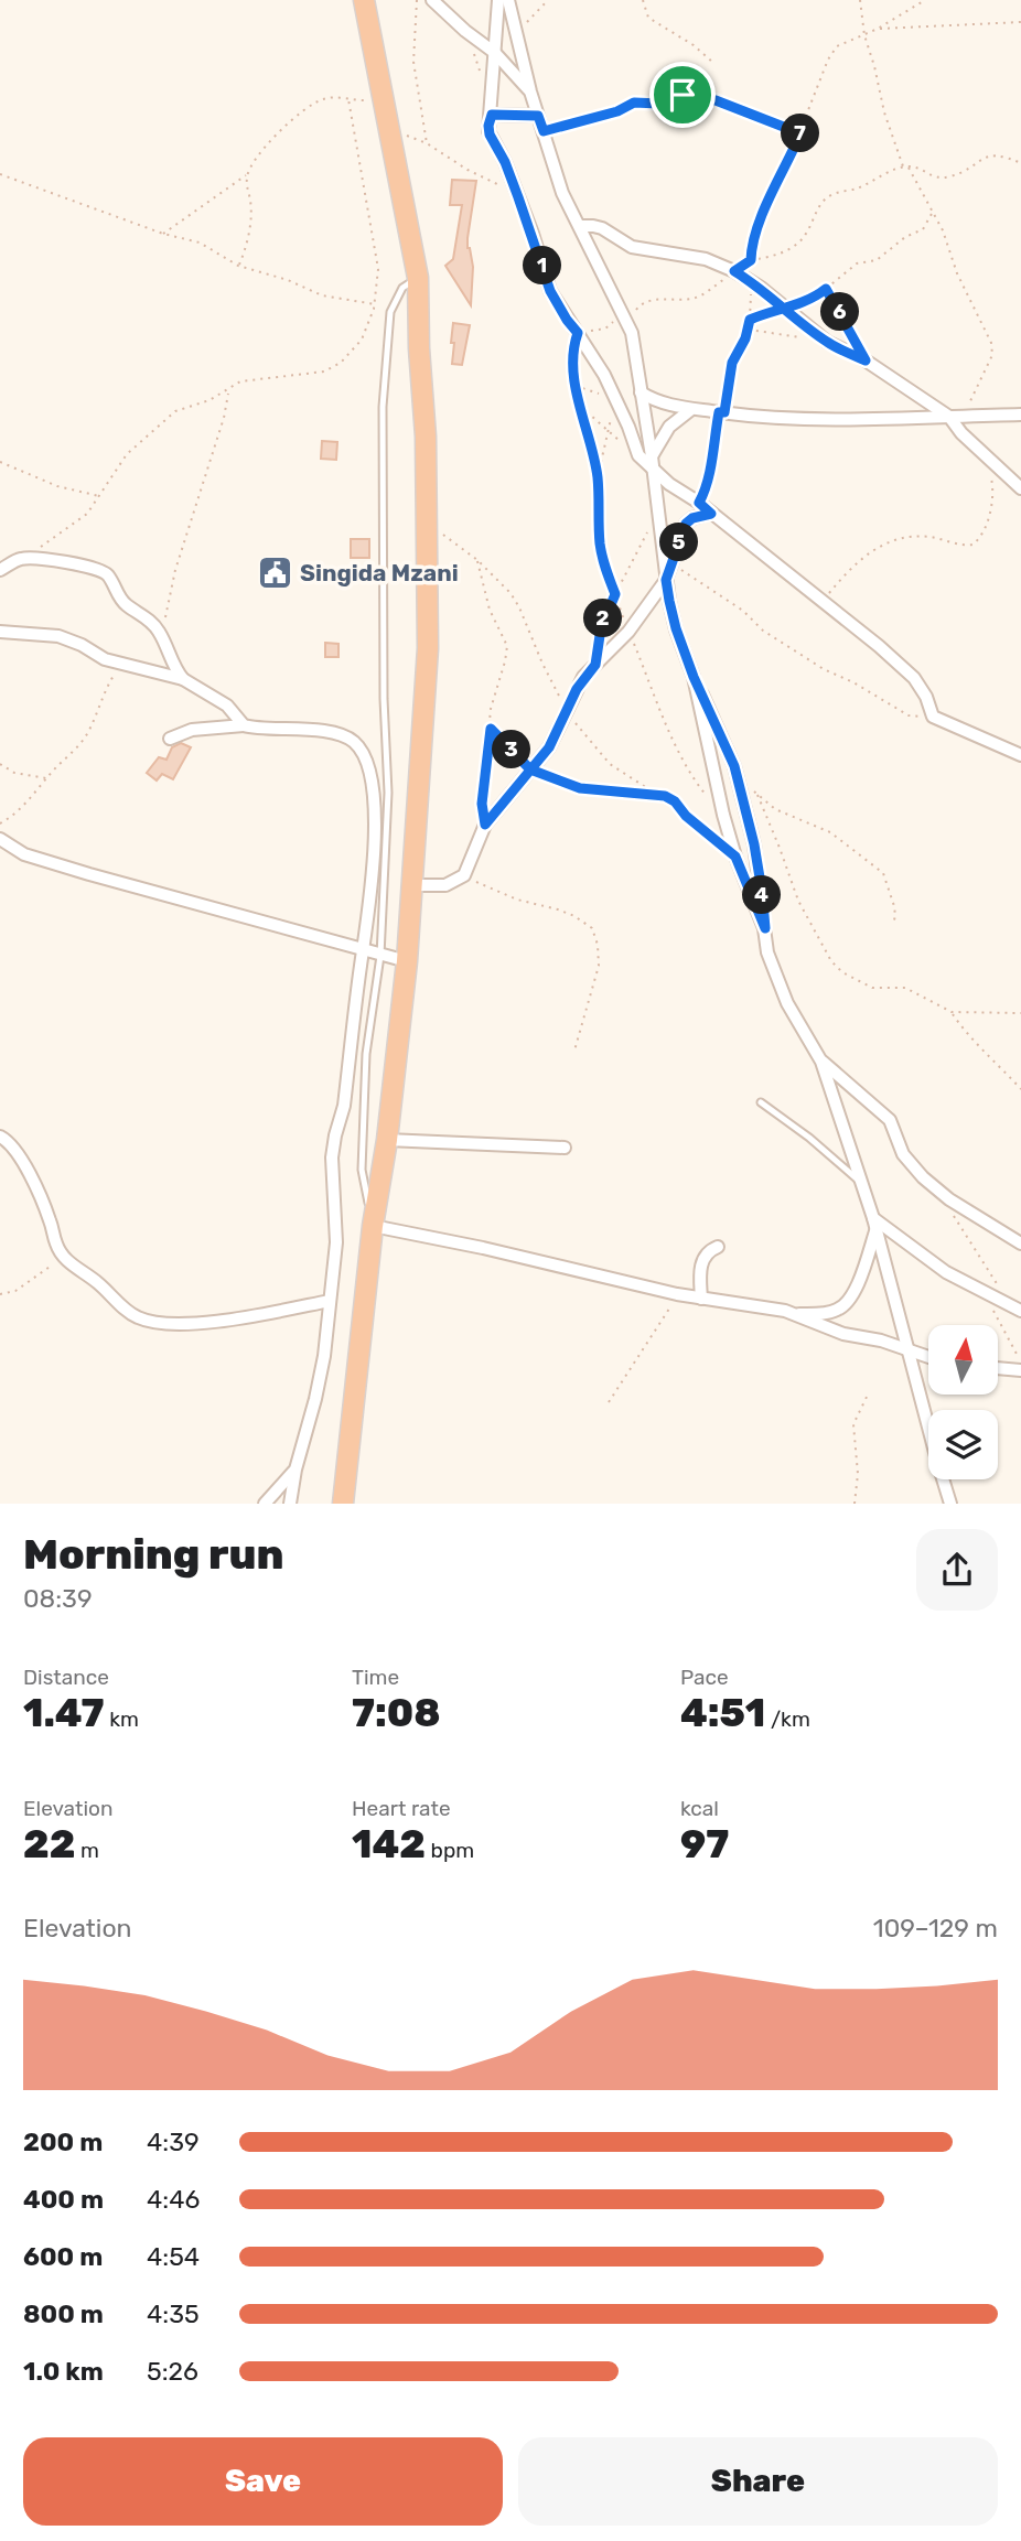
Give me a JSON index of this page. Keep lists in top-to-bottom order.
{
  "places": {
    "public building": ["Singida Mzani"]
  },
  "north": "top",
  "page": {
    "pins": [
      "7",
      "1",
      "6",
      "5",
      "2",
      "3",
      "4"
    ],
    "heading": ["Morning run", "08:39"],
    "stats": [
      ["Distance", "1.47 km"],
      ["Time", "7:08"],
      ["Pace", "4:51 /km"],
      ["Elevation", "22 m"],
      ["Heart rate", "142 bpm"],
      ["kcal", "97"]
    ],
    "chart": ["Elevation", "109–129 m"],
    "list": [
      {
        "name": "200 m",
        "note": "4:39"
      },
      {
        "name": "400 m",
        "note": "4:46"
      },
      {
        "name": "600 m",
        "note": "4:54"
      },
      {
        "name": "800 m",
        "note": "4:35"
      },
      {
        "name": "1.0 km",
        "note": "5:26"
      }
    ],
    "buttons": ["Save", "Share"]
  }
}
